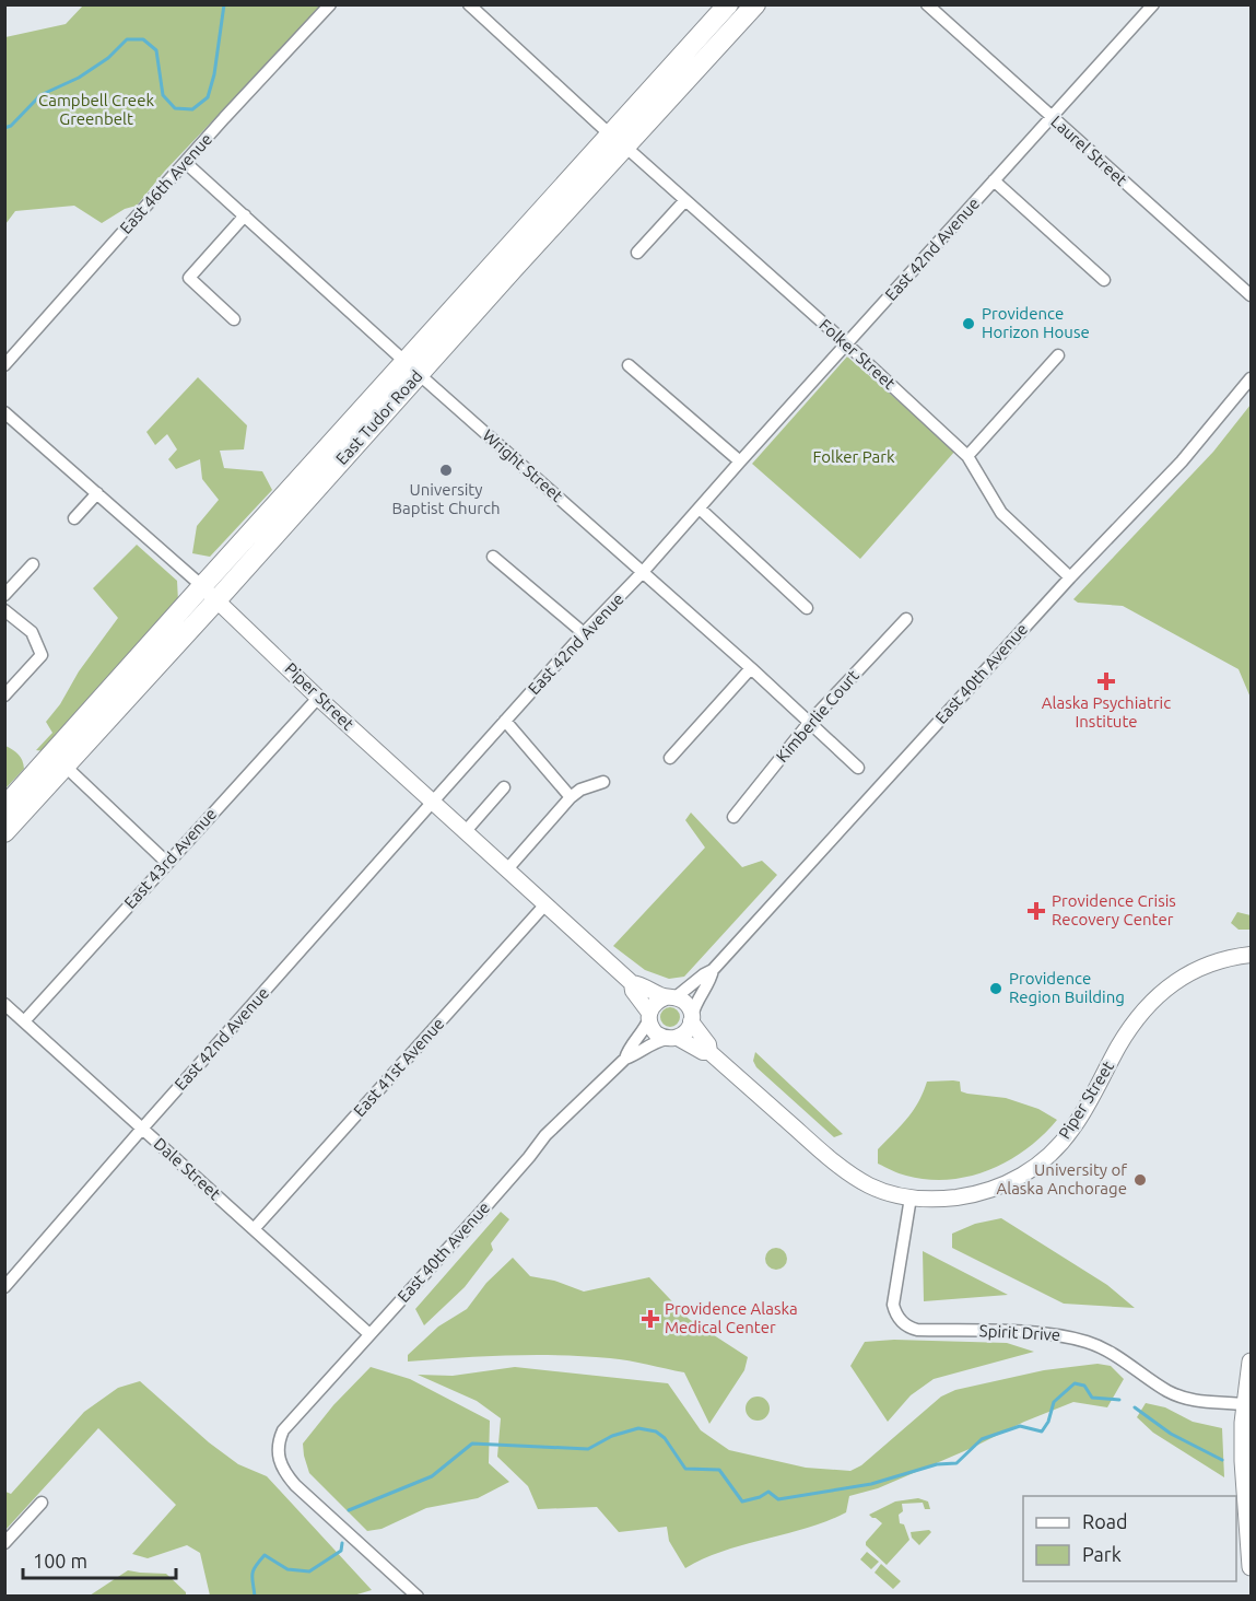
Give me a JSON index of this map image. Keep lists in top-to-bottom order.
{
  "streets": {
    "main road": ["East Tudor Road"],
    "street": [
      "Laurel Street",
      "East 46th Avenue",
      "East 42nd Avenue",
      "Folker Street",
      "Wright Street",
      "East 40th Avenue",
      "Piper Street",
      "Kimberlie Court",
      "East 43rd Avenue",
      "East 41st Avenue",
      "Dale Street",
      "Spirit Drive"
    ]
  },
  "crossings": [
    ["Laurel Street", "East 42nd Avenue"],
    ["East 46th Avenue", "Wright Street"],
    ["East 42nd Avenue", "Folker Street"],
    ["East 42nd Avenue", "Wright Street"],
    ["East 42nd Avenue", "Piper Street"],
    ["East 42nd Avenue", "Dale Street"],
    ["Folker Street", "East Tudor Road"],
    ["Folker Street", "East 40th Avenue"],
    ["East Tudor Road", "Wright Street"],
    ["East Tudor Road", "Piper Street"],
    ["Wright Street", "Kimberlie Court"],
    ["East 40th Avenue", "Piper Street"],
    ["East 40th Avenue", "Dale Street"],
    ["Piper Street", "East 43rd Avenue"],
    ["Piper Street", "East 41st Avenue"],
    ["Piper Street", "Spirit Drive"],
    ["East 43rd Avenue", "Dale Street"],
    ["East 41st Avenue", "Dale Street"]
  ],
  "parks": ["Campbell Creek Greenbelt", "Folker Park"],
  "places": {
    "other": [
      "Providence Horizon House",
      "University Baptist Church",
      "Providence Region Building",
      "University of Alaska Anchorage"
    ],
    "health": ["Alaska Psychiatric Institute", "Providence Crisis Recovery Center", "Providence Alaska Medical Center"]
  },
  "legend": ["Road", "Park"],
  "scale_bar": "100 m"
}
